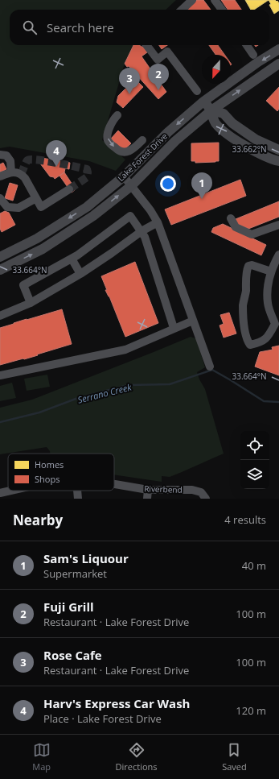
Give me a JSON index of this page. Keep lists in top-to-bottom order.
{
  "streets": {
    "main road": ["Lake Forest Drive"],
    "street": ["Riverbend"]
  },
  "water": ["Serrano Creek"],
  "legend": ["Homes", "Shops"],
  "north": "bottom",
  "page": {
    "search": "Search here",
    "pins": [
      "2",
      "3",
      "4",
      "1"
    ],
    "heading": ["Nearby", "4 results"],
    "list": [
      {
        "mark": "1",
        "name": "Sam's Liquour",
        "note": "Supermarket",
        "value": "40 m"
      },
      {
        "mark": "2",
        "name": "Fuji Grill",
        "note": "Restaurant · Lake Forest Drive",
        "value": "100 m"
      },
      {
        "mark": "3",
        "name": "Rose Cafe",
        "note": "Restaurant · Lake Forest Drive",
        "value": "100 m"
      },
      {
        "mark": "4",
        "name": "Harv's Express Car Wash",
        "note": "Place · Lake Forest Drive",
        "value": "120 m"
      }
    ],
    "nav": ["Map", "Directions", "Saved"]
  },
  "coordinates": ["33.662°N", "33.664°N"]
}
